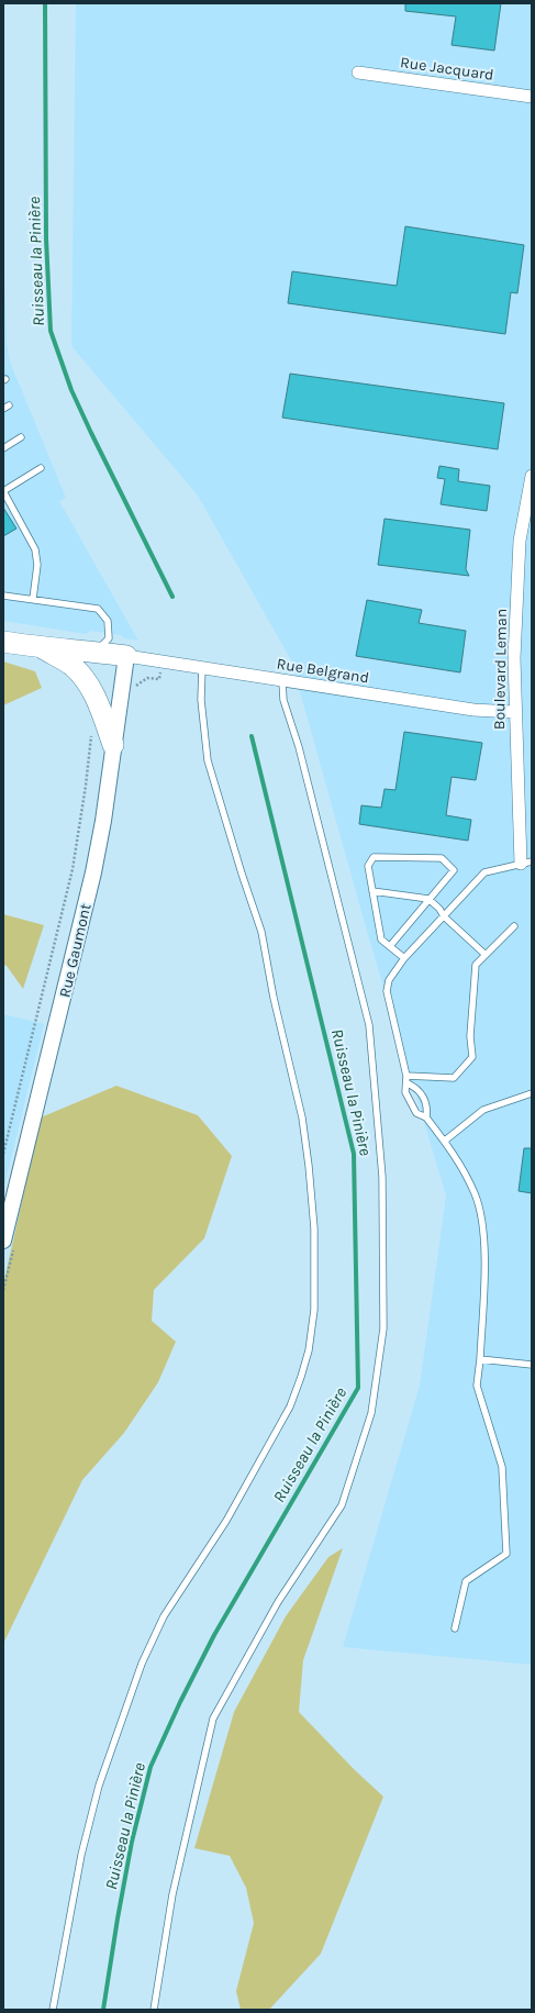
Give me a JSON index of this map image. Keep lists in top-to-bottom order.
{
  "streets": {
    "street": [
      "Rue Jacquard",
      "Boulevard Leman",
      "Rue Belgrand",
      "Rue Gaumont"
    ]
  },
  "crossings": [
    ["Boulevard Leman", "Rue Belgrand"],
    ["Rue Belgrand", "Rue Gaumont"]
  ],
  "water": ["Ruisseau la Pinière"]
}
